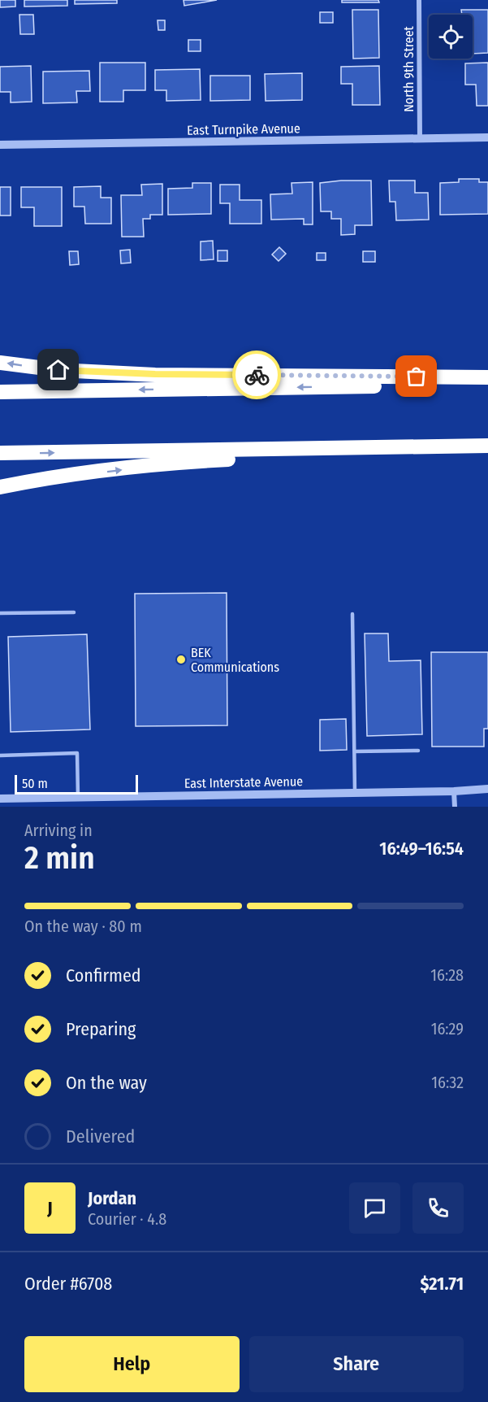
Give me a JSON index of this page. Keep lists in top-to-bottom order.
{
  "streets": {
    "street": ["North 9th Street", "East Turnpike Avenue", "East Interstate Avenue"]
  },
  "crossings": [
    ["North 9th Street", "East Turnpike Avenue"]
  ],
  "places": ["BEK Communications"],
  "scale_bar": "50 m",
  "page": {
    "scale": "50 m",
    "heading": ["2 min", "Arriving in", "16:49–16:54"],
    "panel": [
      "Jordan",
      "Courier · 4.8",
      "Order #6708",
      "$21.71"
    ],
    "bar": "On the way · 80 m",
    "list": [
      ["Confirmed", "16:28"],
      ["Preparing", "16:29"],
      ["On the way", "16:32"],
      "Delivered"
    ],
    "round": "J",
    "buttons": ["Help", "Share"]
  }
}
